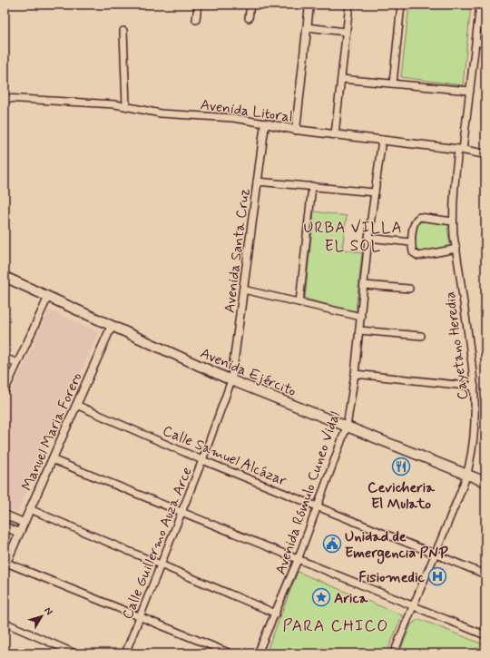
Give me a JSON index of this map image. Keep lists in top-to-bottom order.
{
  "streets": {
    "main road": ["Avenida Ejército"],
    "street": [
      "Avenida Litoral",
      "Avenida Santa Cruz",
      "Cayetano Heredia",
      "Manuel Maria Forero",
      "Calle Samuel Alcázar",
      "Avenida Rómulo Cuneo Vidal",
      "Calle Guillermo Auza Arce"
    ]
  },
  "crossings": [
    ["Avenida Litoral", "Avenida Santa Cruz"],
    ["Avenida Litoral", "Cayetano Heredia"],
    ["Avenida Litoral", "Avenida Rómulo Cuneo Vidal"],
    ["Avenida Santa Cruz", "Avenida Ejército"],
    ["Avenida Santa Cruz", "Calle Guillermo Auza Arce"],
    ["Cayetano Heredia", "Avenida Ejército"],
    ["Cayetano Heredia", "Calle Samuel Alcázar"],
    ["Avenida Ejército", "Manuel Maria Forero"],
    ["Avenida Ejército", "Avenida Rómulo Cuneo Vidal"],
    ["Avenida Ejército", "Calle Guillermo Auza Arce"],
    ["Manuel Maria Forero", "Calle Samuel Alcázar"],
    ["Calle Samuel Alcázar", "Avenida Rómulo Cuneo Vidal"],
    ["Calle Samuel Alcázar", "Calle Guillermo Auza Arce"]
  ],
  "districts": ["URBA VILLA EL SOL", "PARA CHICO"],
  "places": {
    "restaurant": ["Cevicheria El Mulato"],
    "public building": ["Unidad de Emergencia PNP"],
    "hospital": ["Fisiomedic"],
    "place": ["Arica"]
  },
  "north": "top right"
}
